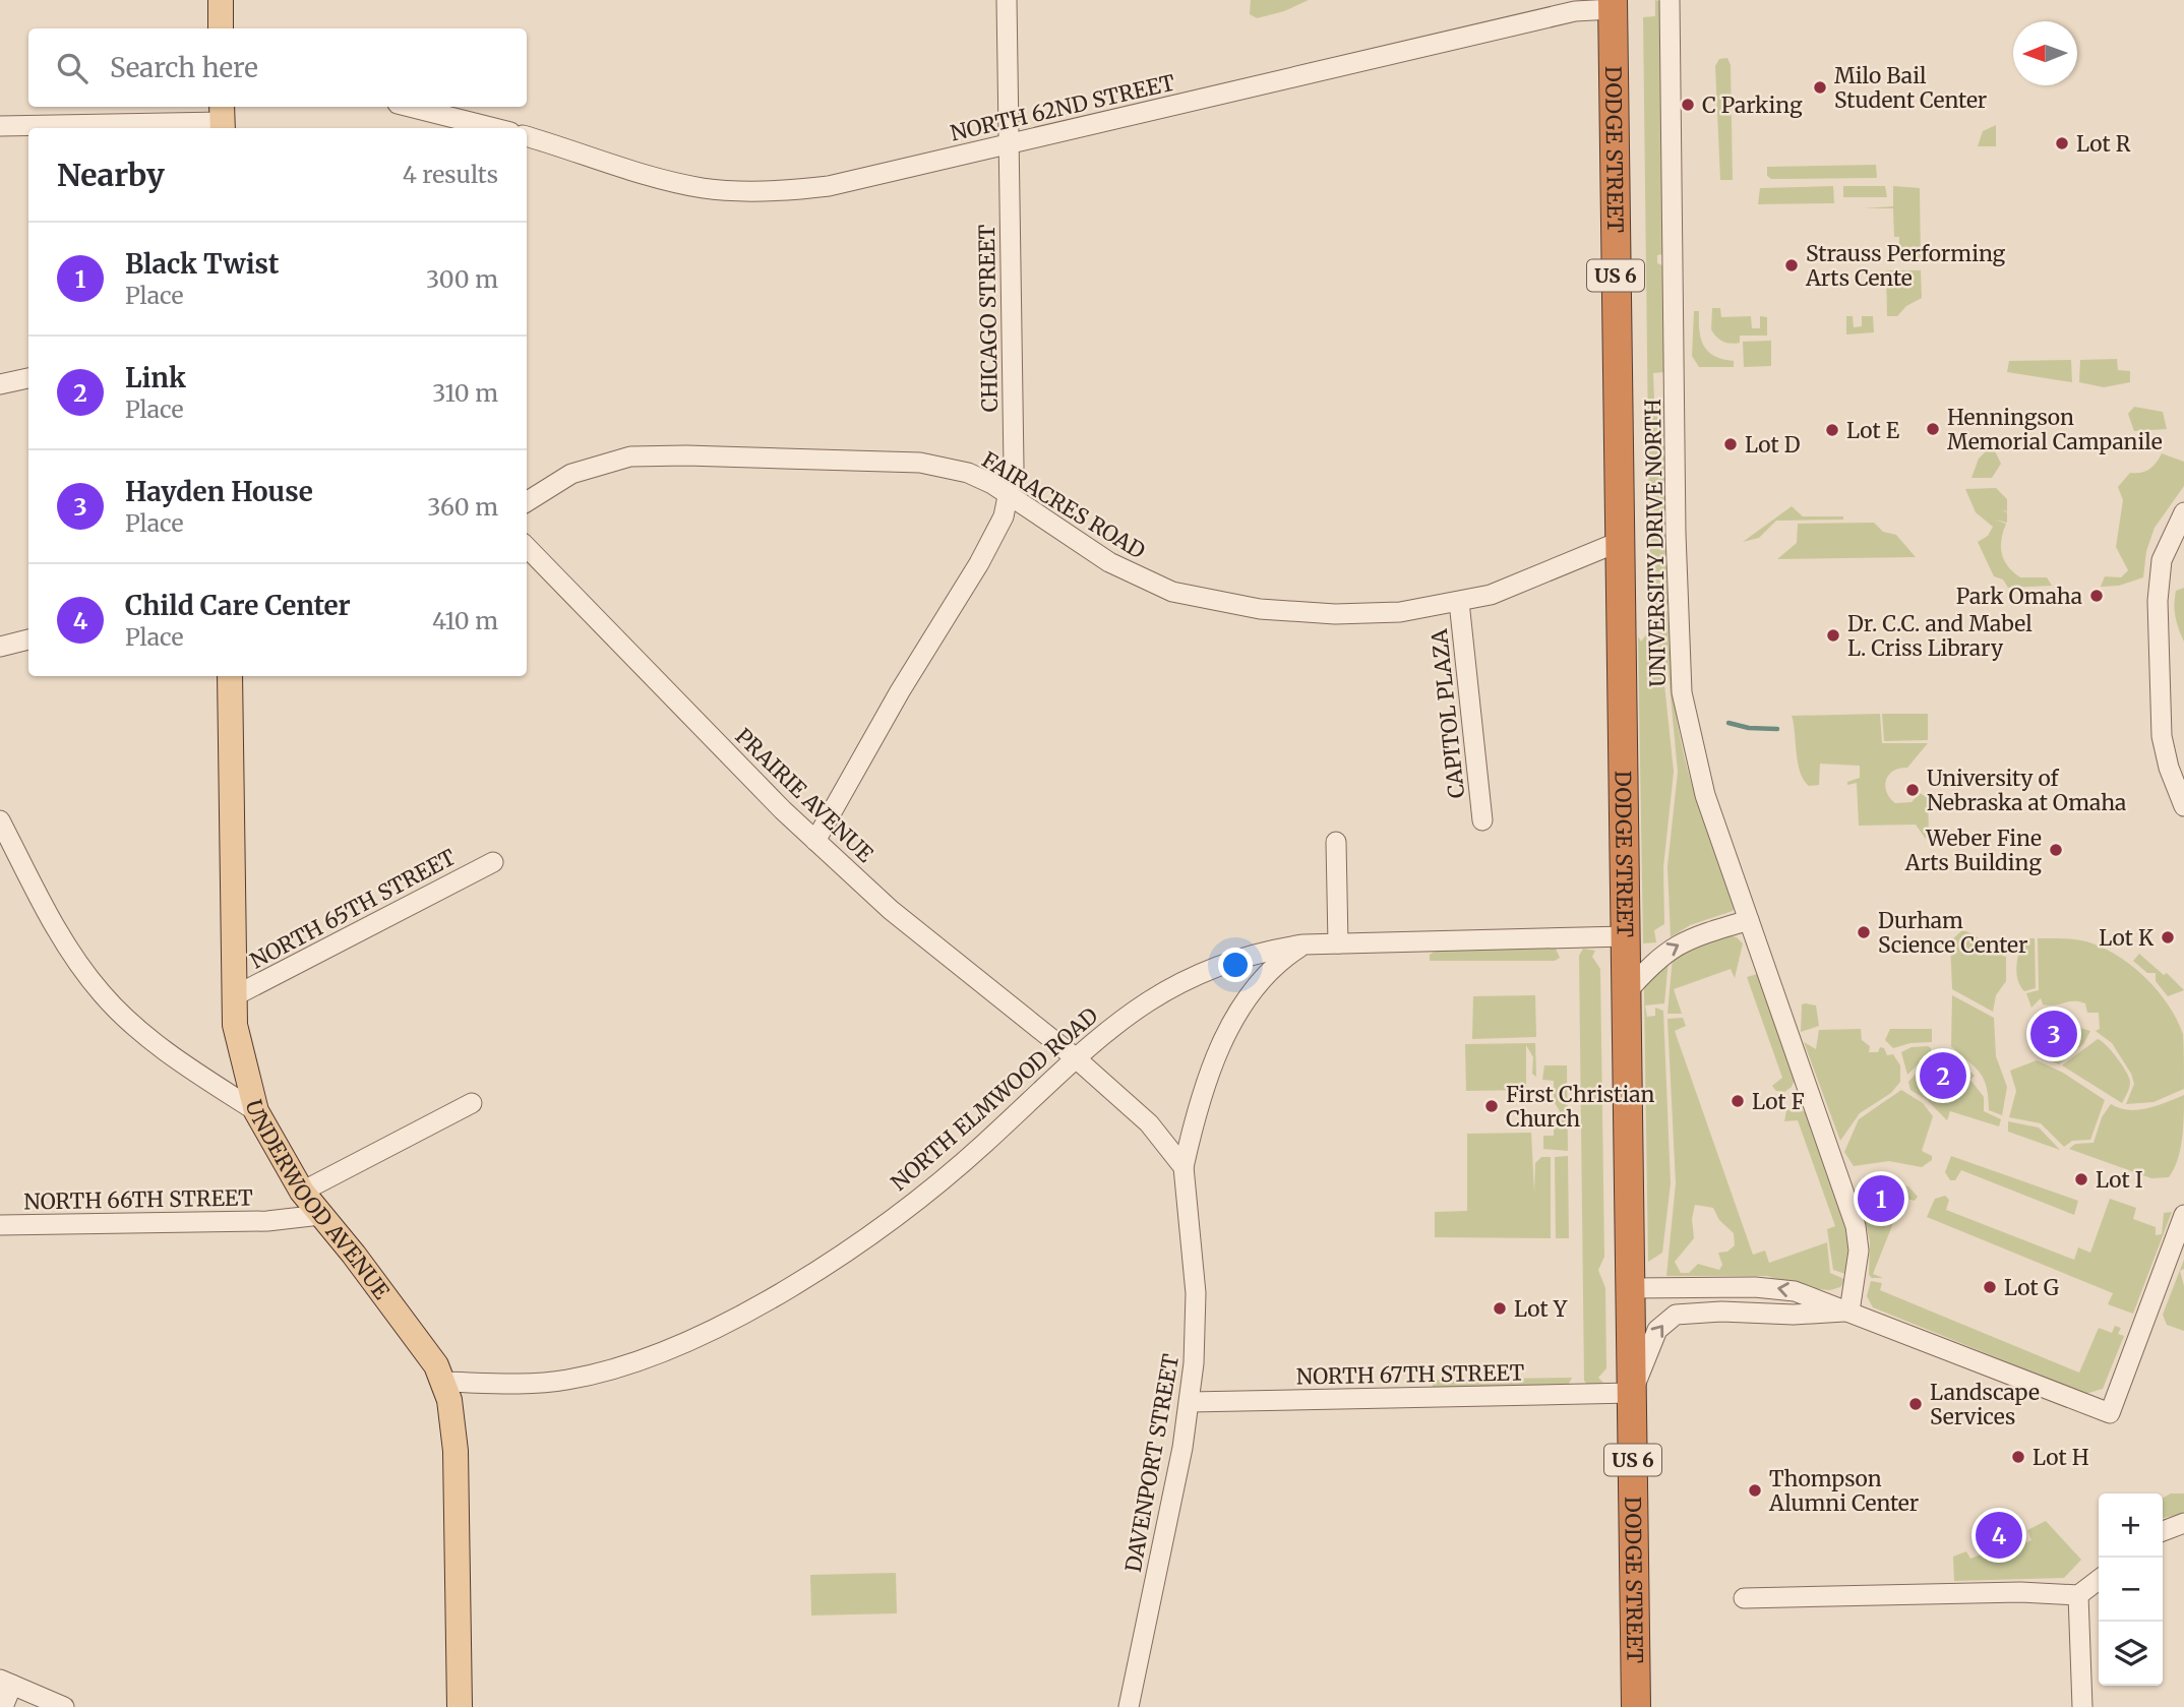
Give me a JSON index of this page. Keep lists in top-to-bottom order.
{
  "streets": {
    "highway": ["DODGE STREET", "US 6"],
    "main road": ["UNDERWOOD AVENUE"],
    "street": [
      "NORTH 62ND STREET",
      "CHICAGO STREET",
      "FAIRACRES ROAD",
      "UNIVERSITY DRIVE NORTH",
      "CAPITOL PLAZA",
      "PRAIRIE AVENUE",
      "NORTH 65TH STREET",
      "NORTH ELMWOOD ROAD",
      "NORTH 66TH STREET",
      "NORTH 67TH STREET",
      "DAVENPORT STREET"
    ]
  },
  "crossings": [
    ["NORTH 62ND STREET", "DODGE STREET"],
    ["NORTH 62ND STREET", "CHICAGO STREET"],
    ["DODGE STREET", "FAIRACRES ROAD"],
    ["DODGE STREET", "NORTH ELMWOOD ROAD"],
    ["DODGE STREET", "NORTH 67TH STREET"],
    ["CHICAGO STREET", "FAIRACRES ROAD"],
    ["CHICAGO STREET", "PRAIRIE AVENUE"],
    ["FAIRACRES ROAD", "CAPITOL PLAZA"],
    ["PRAIRIE AVENUE", "NORTH ELMWOOD ROAD"],
    ["NORTH 65TH STREET", "UNDERWOOD AVENUE"],
    ["NORTH ELMWOOD ROAD", "UNDERWOOD AVENUE"],
    ["UNDERWOOD AVENUE", "NORTH 66TH STREET"],
    ["NORTH 67TH STREET", "DAVENPORT STREET"]
  ],
  "places": [
    "Milo Bail Student Center",
    "C Parking",
    "Lot R",
    "Strauss Performing Arts Cente",
    "Henningson Memorial Campanile",
    "Lot E",
    "Lot D",
    "Park Omaha",
    "Dr. C.C. and Mabel L. Criss Library",
    "University of Nebraska at Omaha",
    "Weber Fine Arts Building",
    "Durham Science Center",
    "Lot K",
    "Lot F",
    "First Christian Church",
    "Lot I",
    "Lot G",
    "Lot Y",
    "Landscape Services",
    "Lot H",
    "Thompson Alumni Center"
  ],
  "north": "left",
  "page": {
    "search": "Search here",
    "heading": ["Nearby", "4 results"],
    "list": [
      {
        "mark": "1",
        "name": "Black Twist",
        "note": "Place",
        "value": "300 m"
      },
      {
        "mark": "2",
        "name": "Link",
        "note": "Place",
        "value": "310 m"
      },
      {
        "mark": "3",
        "name": "Hayden House",
        "note": "Place",
        "value": "360 m"
      },
      {
        "mark": "4",
        "name": "Child Care Center",
        "note": "Place",
        "value": "410 m"
      }
    ],
    "pins": [
      "3",
      "2",
      "1",
      "4"
    ],
    "map_buttons": ["+", "−"]
  }
}
